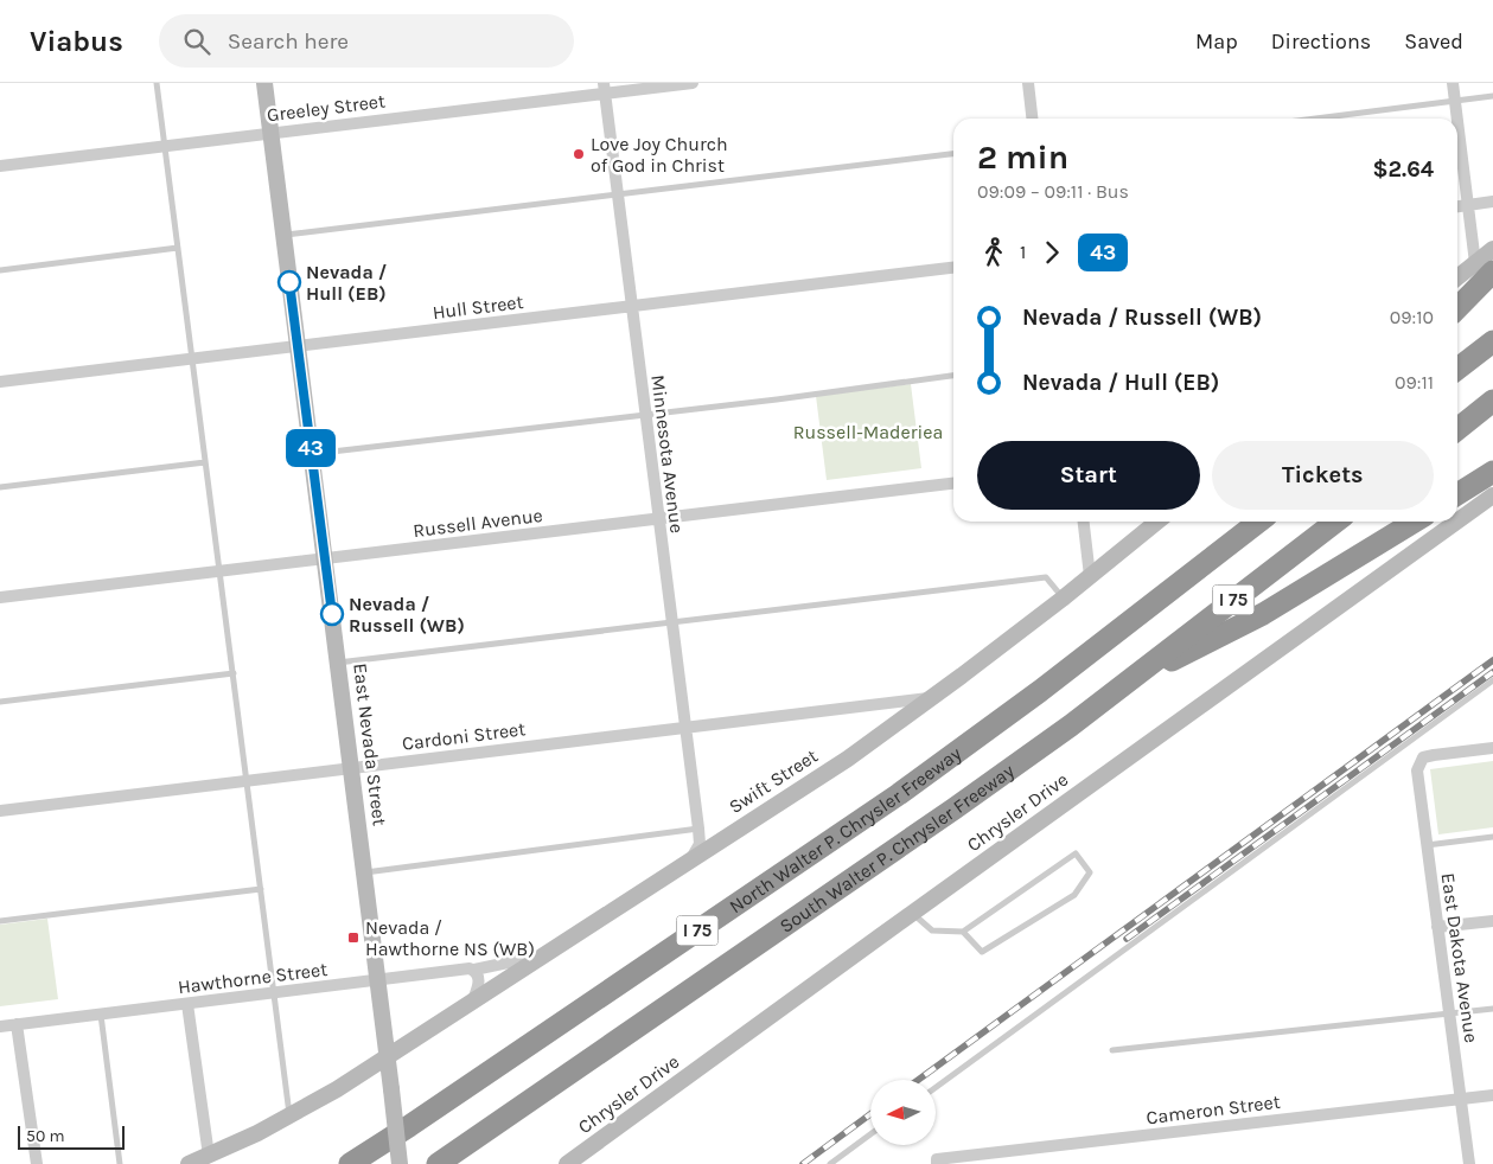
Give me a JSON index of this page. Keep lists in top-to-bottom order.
{
  "streets": {
    "highway": ["I 75", "North Walter P. Chrysler Freeway", "South Walter P. Chrysler Freeway"],
    "main road": ["East Nevada Street", "Swift Street", "Chrysler Drive"],
    "street": [
      "Greeley Street",
      "Hull Street",
      "Minnesota Avenue",
      "Russell Avenue",
      "Cardoni Street",
      "East Dakota Avenue",
      "Hawthorne Street",
      "Cameron Street"
    ]
  },
  "crossings": [
    ["Greeley Street", "Minnesota Avenue"],
    ["Greeley Street", "East Nevada Street"],
    ["Hull Street", "Minnesota Avenue"],
    ["Hull Street", "East Nevada Street"],
    ["Minnesota Avenue", "Russell Avenue"],
    ["Minnesota Avenue", "Cardoni Street"],
    ["Minnesota Avenue", "Swift Street"],
    ["Russell Avenue", "East Nevada Street"],
    ["Cardoni Street", "East Nevada Street"],
    ["Cardoni Street", "Swift Street"],
    ["East Nevada Street", "Swift Street"],
    ["East Nevada Street", "Hawthorne Street"],
    ["Swift Street", "Hawthorne Street"],
    ["East Dakota Avenue", "Cameron Street"]
  ],
  "parks": ["Russell-Maderiea"],
  "places": {
    "other": ["Love Joy Church of God in Christ", "Nevada / Hull (EB)", "Nevada / Russell (WB)"],
    "transit": ["Nevada / Hawthorne NS (WB)"]
  },
  "lines": ["bus line 43"],
  "scale_bar": "50 m",
  "north": "left",
  "page": {
    "header": "Viabus",
    "search": "Search here",
    "nav": ["Map", "Directions", "Saved"],
    "on_map": "43",
    "heading": ["2 min", "09:09 – 09:11 · Bus", "$2.64"],
    "legs": ["1", "43"],
    "list": [
      {
        "name": "Nevada / Russell (WB)",
        "value": "09:10"
      },
      {
        "name": "Nevada / Hull (EB)",
        "value": "09:11"
      }
    ],
    "buttons": ["Start", "Tickets"],
    "scale": "50 m"
  }
}
